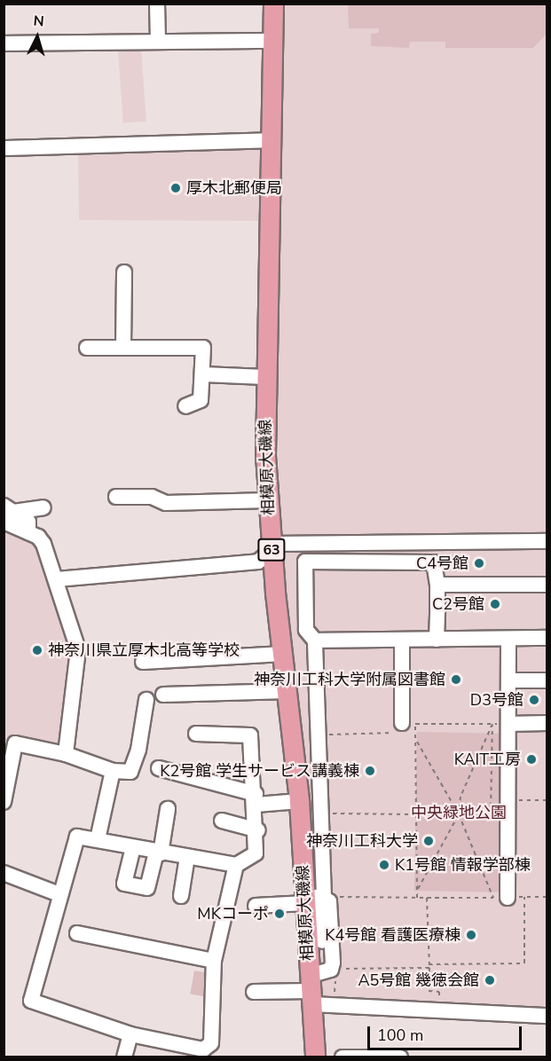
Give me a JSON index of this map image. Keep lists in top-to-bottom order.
{
  "streets": {
    "main road": ["相模原大磯線", "63"]
  },
  "parks": ["中央緑地公園"],
  "places": [
    "厚木北郵便局",
    "C4号館",
    "C2号館",
    "神奈川県立厚木北高等学校",
    "神奈川工科大学附属図書館",
    "D3号館",
    "KAIT工房",
    "K2号館 学生サービス講義棟",
    "神奈川工科大学",
    "K1号館 情報学部棟",
    "MKコーポ",
    "K4号館 看護医療棟",
    "A5号館 幾徳会館"
  ],
  "scale_bar": "100 m",
  "north": "top"
}
